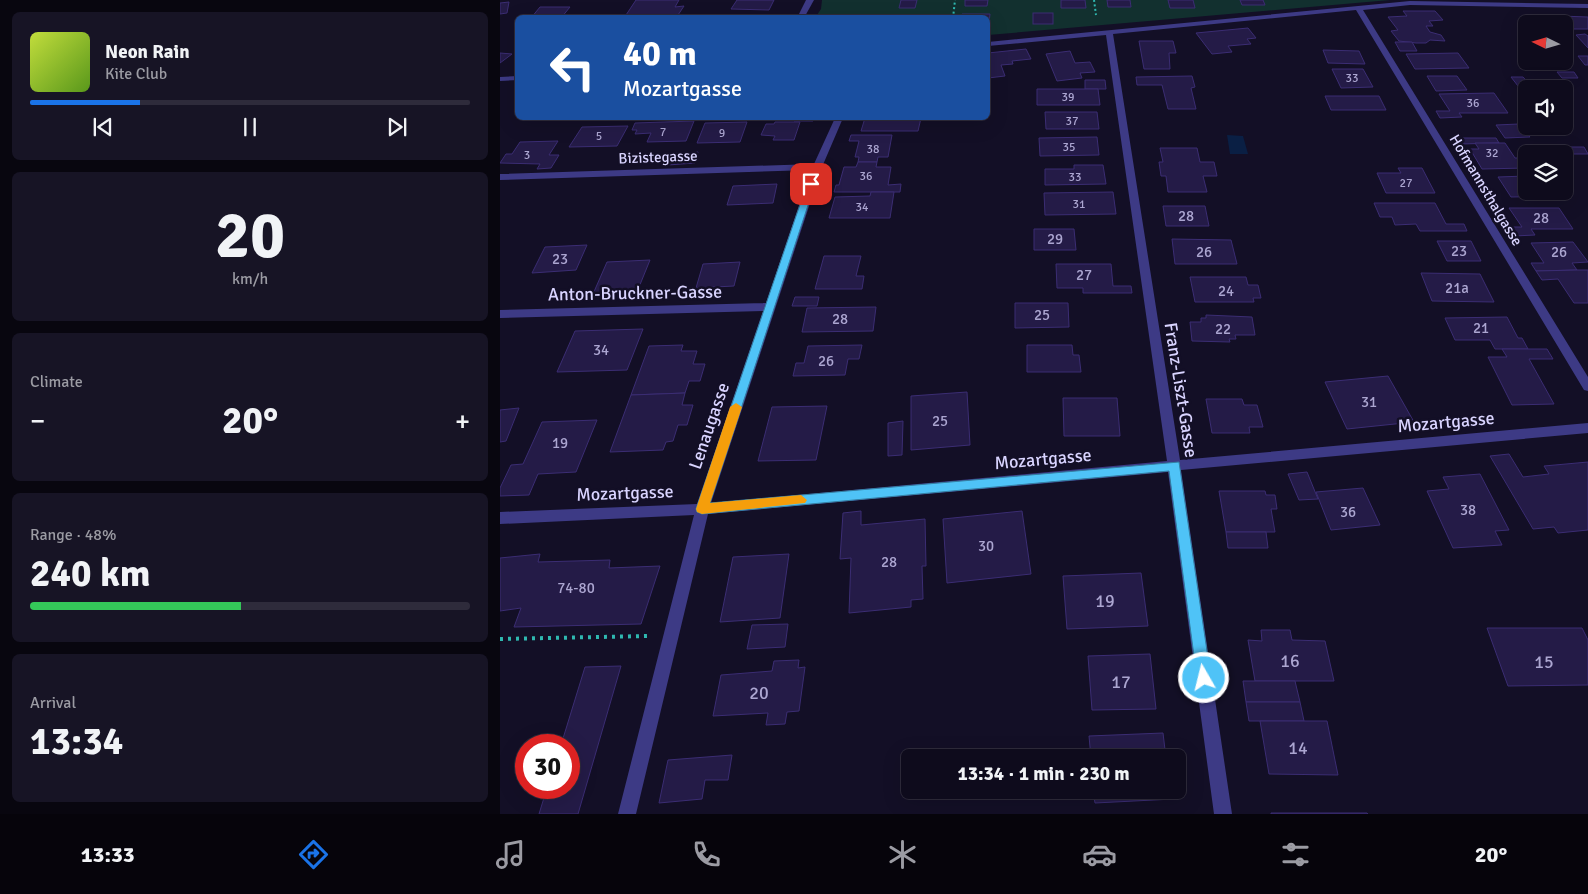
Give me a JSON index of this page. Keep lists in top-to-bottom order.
{
  "streets": {
    "street": [
      "Bizistegasse",
      "Hofmannsthalgasse",
      "Anton-Bruckner-Gasse",
      "Franz-Liszt-Gasse",
      "Mozartgasse",
      "Lenaugasse"
    ]
  },
  "crossings": [
    ["Bizistegasse", "Lenaugasse"],
    ["Anton-Bruckner-Gasse", "Lenaugasse"],
    ["Franz-Liszt-Gasse", "Mozartgasse"],
    ["Mozartgasse", "Lenaugasse"]
  ],
  "house_numbers": [
    "33",
    "39",
    "36",
    "37",
    "7",
    "9",
    "5",
    "35",
    "38",
    "32",
    "3",
    "36",
    "33",
    "27",
    "31",
    "34",
    "28",
    "28",
    "29",
    "23",
    "26",
    "26",
    "23",
    "27",
    "21a",
    "24",
    "25",
    "28",
    "21",
    "22",
    "34",
    "26",
    "31",
    "25",
    "19",
    "38",
    "36",
    "30",
    "28",
    "74-80",
    "19",
    "16",
    "15",
    "17",
    "20",
    "14"
  ],
  "north": "left",
  "page": {
    "turn": ["40 m", "Mozartgasse"],
    "song": ["Neon Rain", "Kite Club"],
    "tile": [
      ["20", "km/h"],
      "Climate",
      ["Range · 48%", "240 km"],
      ["Arrival", "13:34"]
    ],
    "heat": ["−", "20°", "+"],
    "limit": "30",
    "trip": "13:34 · 1 min · 230 m",
    "tabs": ["13:33", "20°"]
  }
}
